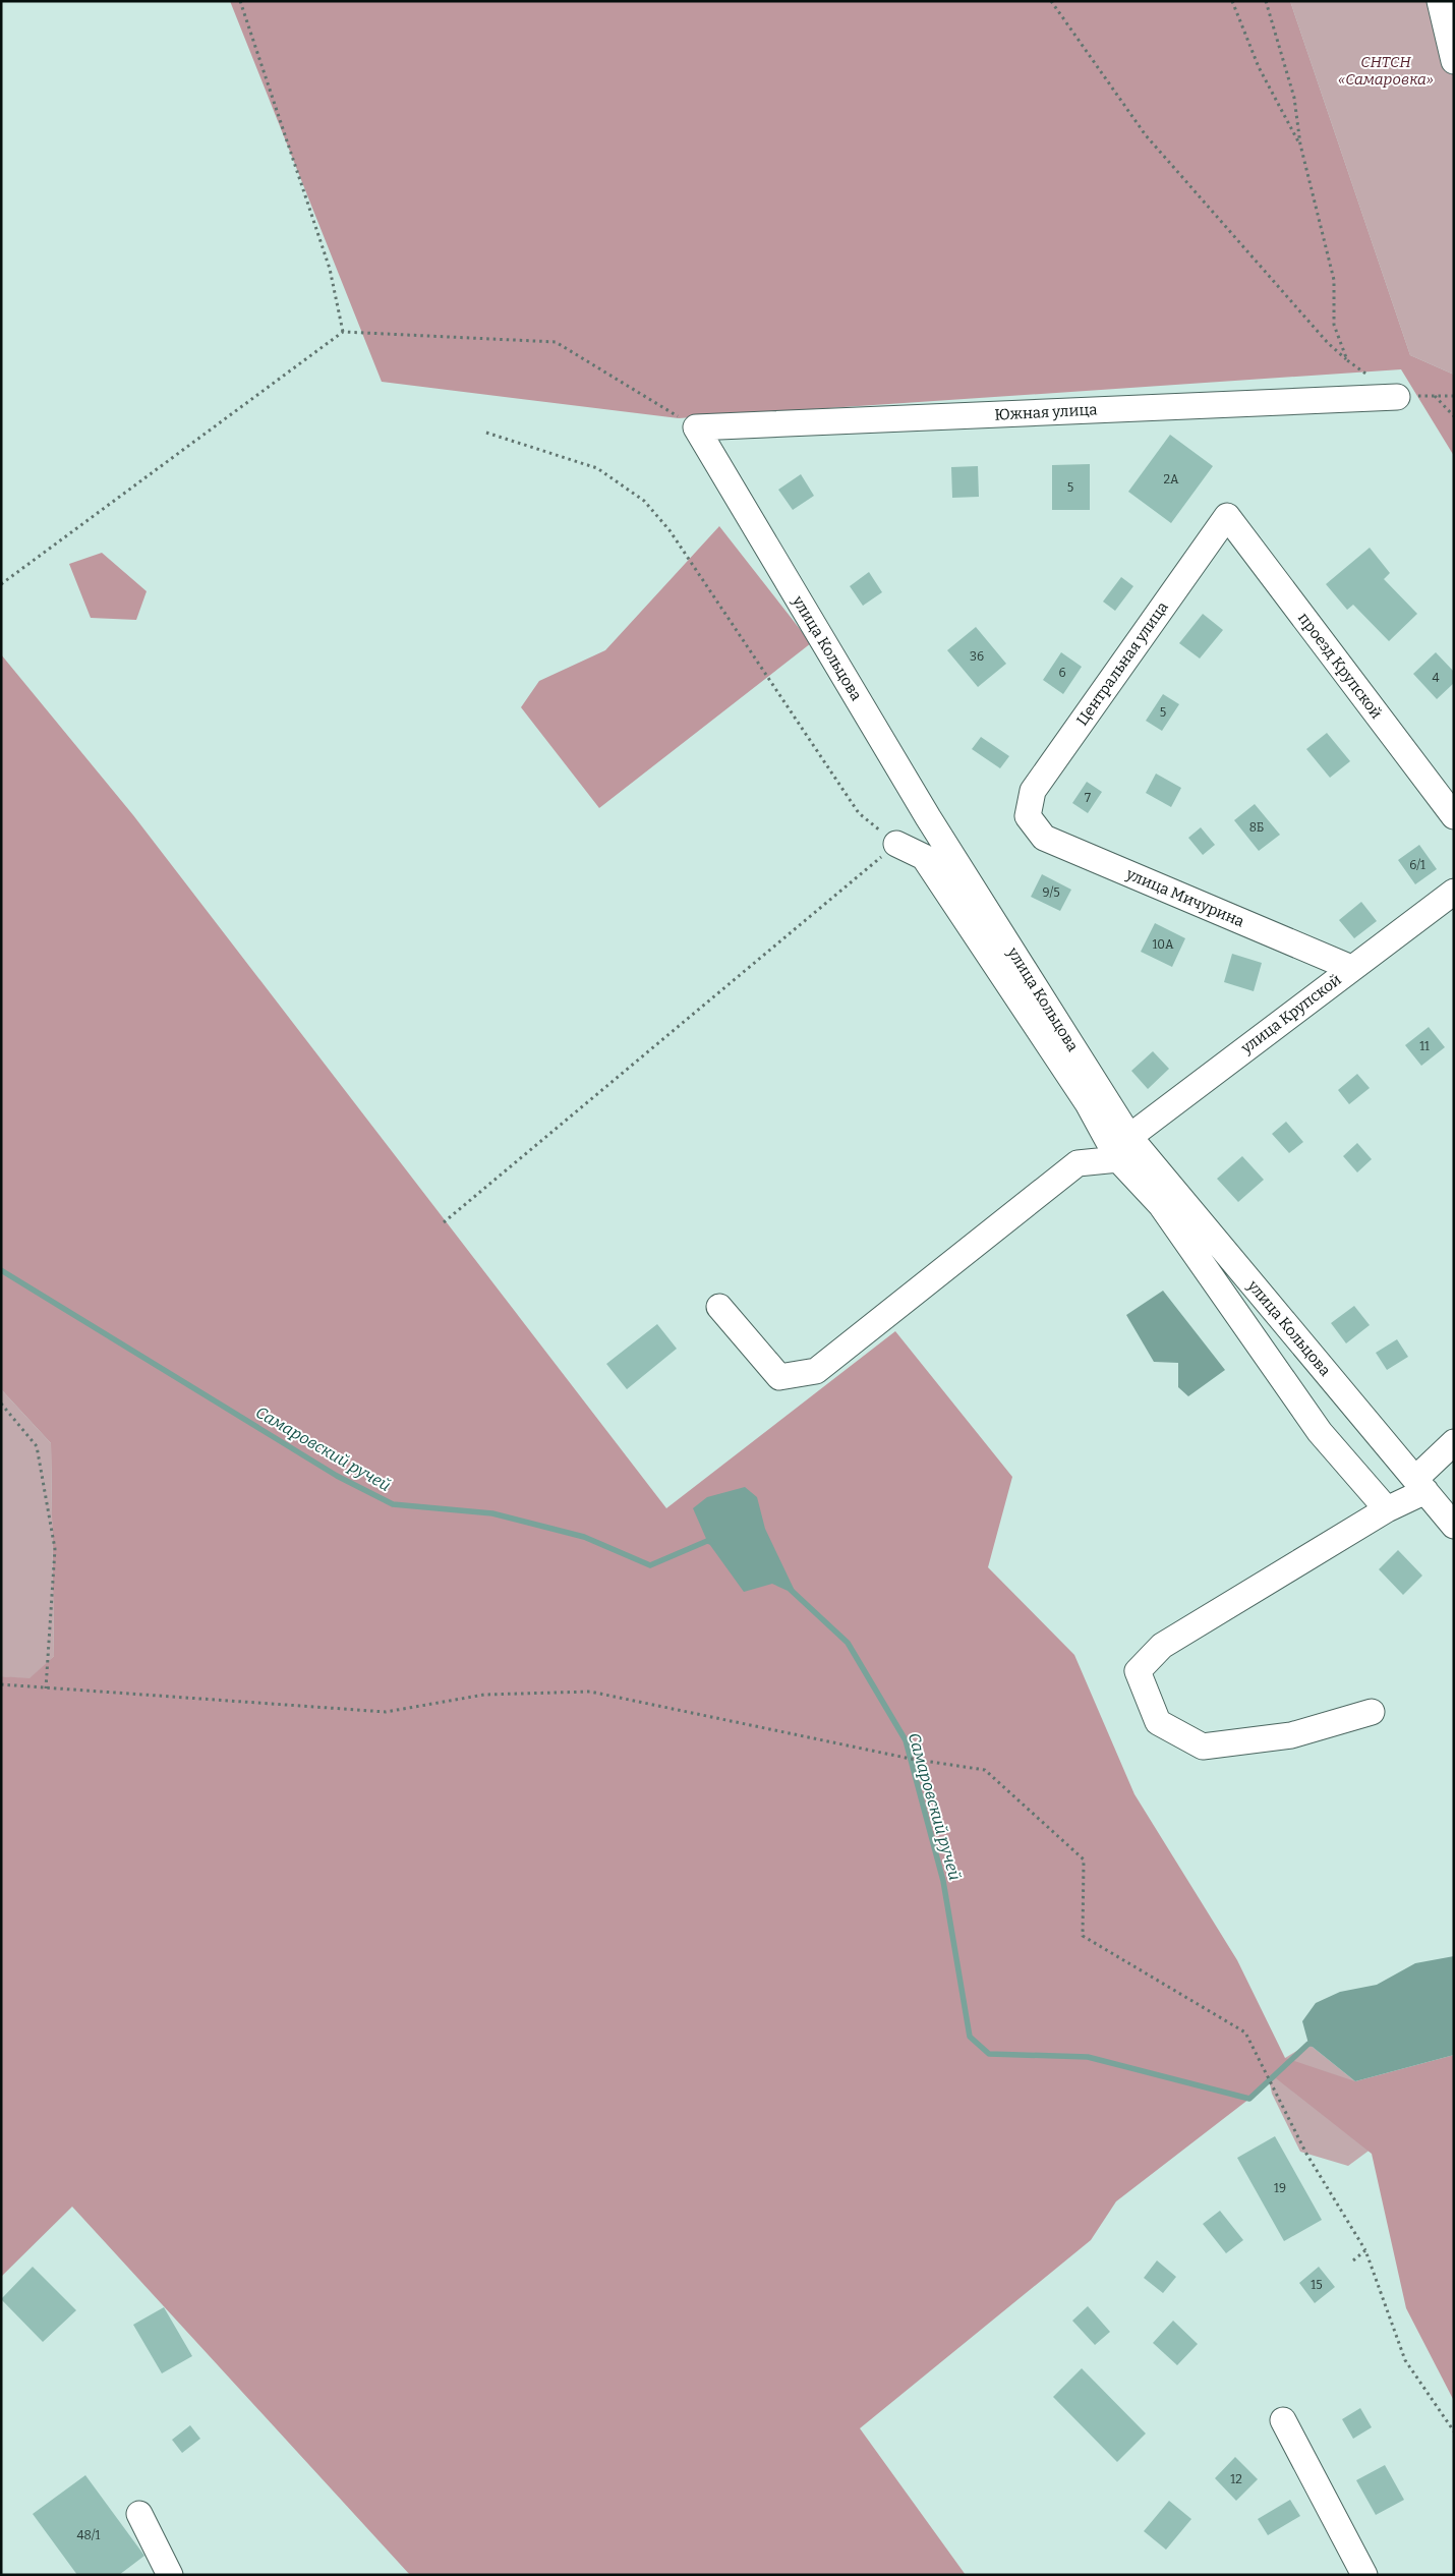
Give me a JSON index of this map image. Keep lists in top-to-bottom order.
{
  "streets": {
    "street": [
      "Южная улица",
      "улица Кольцова",
      "Центральная улица",
      "проезд Крупской",
      "улица Мичурина",
      "улица Крупской"
    ]
  },
  "crossings": [
    ["Южная улица", "улица Кольцова"],
    ["улица Кольцова", "улица Крупской"],
    ["Центральная улица", "проезд Крупской"],
    ["Центральная улица", "улица Мичурина"],
    ["улица Мичурина", "улица Крупской"]
  ],
  "water": ["Самаровский ручей"],
  "parks": ["СНТСН «Самаровка»"],
  "house_numbers": [
    "2А",
    "5",
    "36",
    "6",
    "4",
    "5",
    "7",
    "8Б",
    "6/1",
    "9/5",
    "10А",
    "11",
    "19",
    "15",
    "12",
    "48/1"
  ]
}
